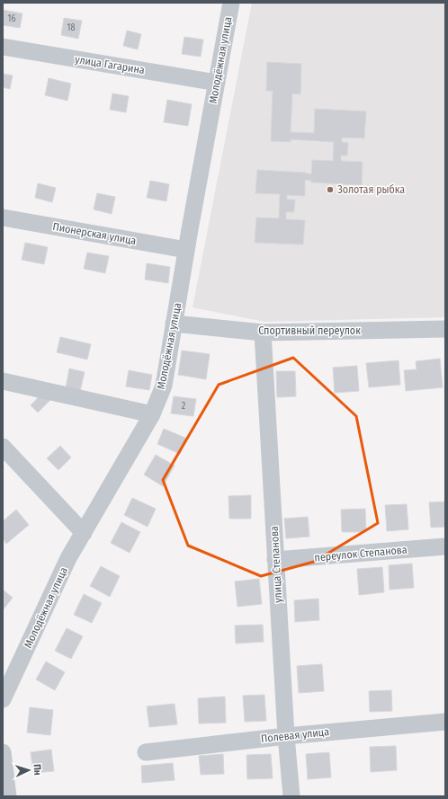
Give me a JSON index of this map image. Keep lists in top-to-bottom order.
{
  "streets": {
    "street": [
      "Молодёжная улица",
      "улица Гагарина",
      "Пионерская улица",
      "Спортивный переулок",
      "переулок Степанова",
      "улица Степанова",
      "Полевая улица"
    ]
  },
  "crossings": [
    ["Молодёжная улица", "улица Гагарина"],
    ["Молодёжная улица", "Пионерская улица"],
    ["Молодёжная улица", "Спортивный переулок"],
    ["Спортивный переулок", "улица Степанова"],
    ["переулок Степанова", "улица Степанова"],
    ["улица Степанова", "Полевая улица"]
  ],
  "places": ["Золотая рыбка"],
  "house_numbers": ["16", "18", "2"],
  "north": "right"
}
